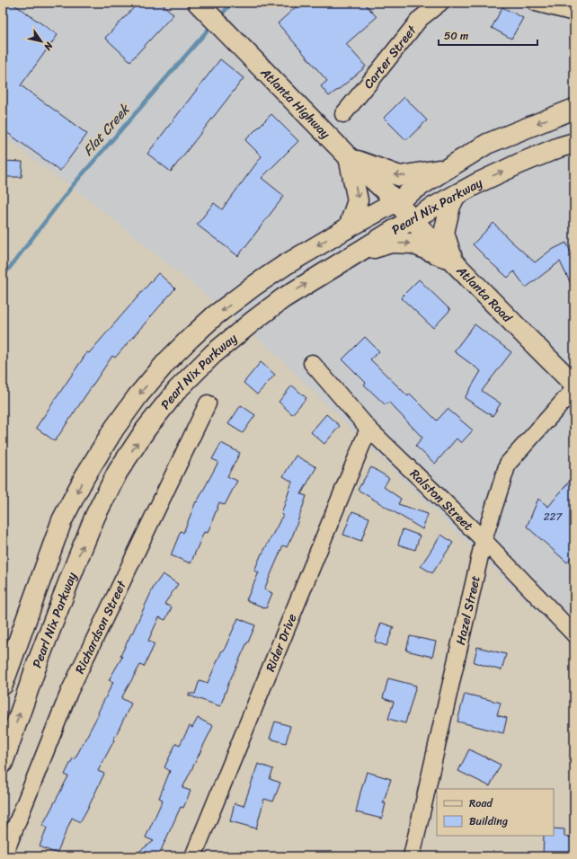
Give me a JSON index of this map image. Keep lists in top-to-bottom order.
{
  "streets": {
    "main road": ["Atlanta Highway", "Pearl Nix Parkway", "Atlanta Road"],
    "street": [
      "Carter Street",
      "Ralston Street",
      "Hazel Street",
      "Richardson Street",
      "Rider Drive"
    ]
  },
  "crossings": [
    ["Atlanta Highway", "Pearl Nix Parkway"],
    ["Atlanta Highway", "Atlanta Road"],
    ["Pearl Nix Parkway", "Atlanta Road"],
    ["Ralston Street", "Hazel Street"],
    ["Ralston Street", "Rider Drive"]
  ],
  "water": ["Flat Creek"],
  "house_numbers": ["227"],
  "legend": ["Road", "Building"],
  "scale_bar": "50 m",
  "north": "bottom right"
}
